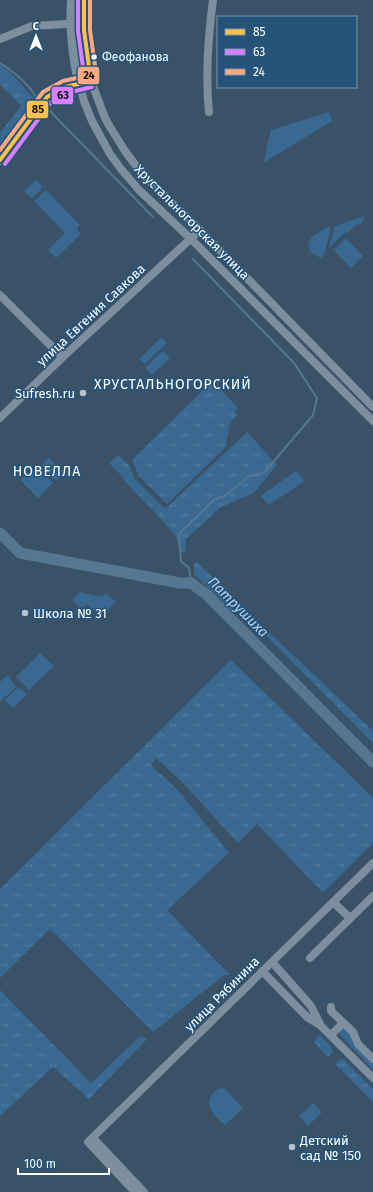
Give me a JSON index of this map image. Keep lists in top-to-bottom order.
{
  "streets": {
    "main road": ["Хрустальногорская улица"],
    "street": ["улица Евгения Савкова", "улица Рябинина"]
  },
  "crossings": [
    ["Хрустальногорская улица", "улица Евгения Савкова"]
  ],
  "districts": ["ХРУСТАЛЬНОГОРСКИЙ", "НОВЕЛЛА"],
  "water": ["Патрушиха"],
  "places": [
    "Феофанова",
    "Sufresh.ru",
    "Школа № 31",
    "Детский сад № 150"
  ],
  "lines": ["transit line 85", "transit line 63", "transit line 24"],
  "legend": ["85", "63", "24"],
  "scale_bar": "100 m",
  "north": "top"
}
